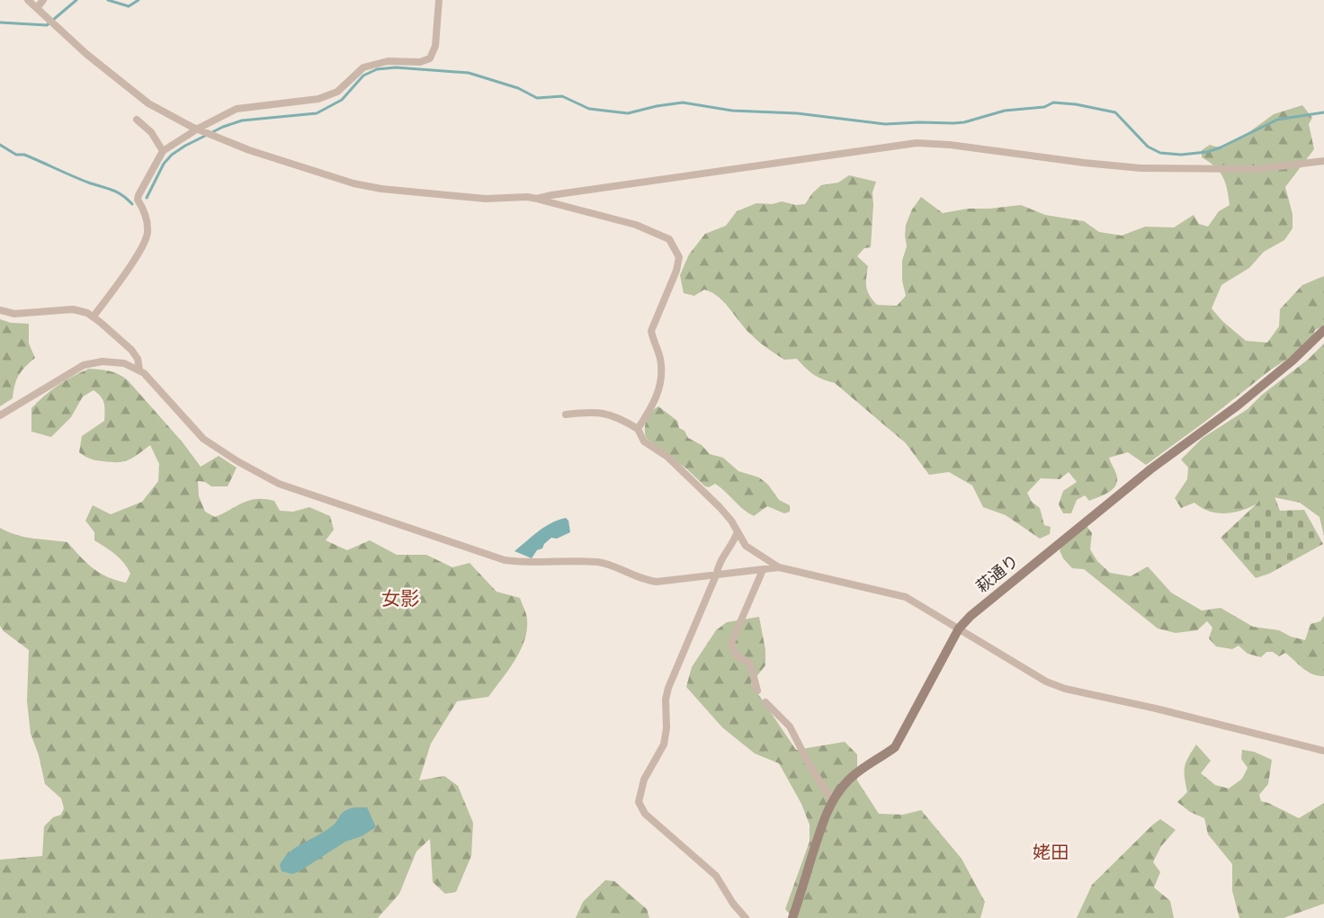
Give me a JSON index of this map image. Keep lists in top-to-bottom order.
{
  "streets": {
    "street": ["萩通り"]
  },
  "districts": ["女影", "姥田"]
}
